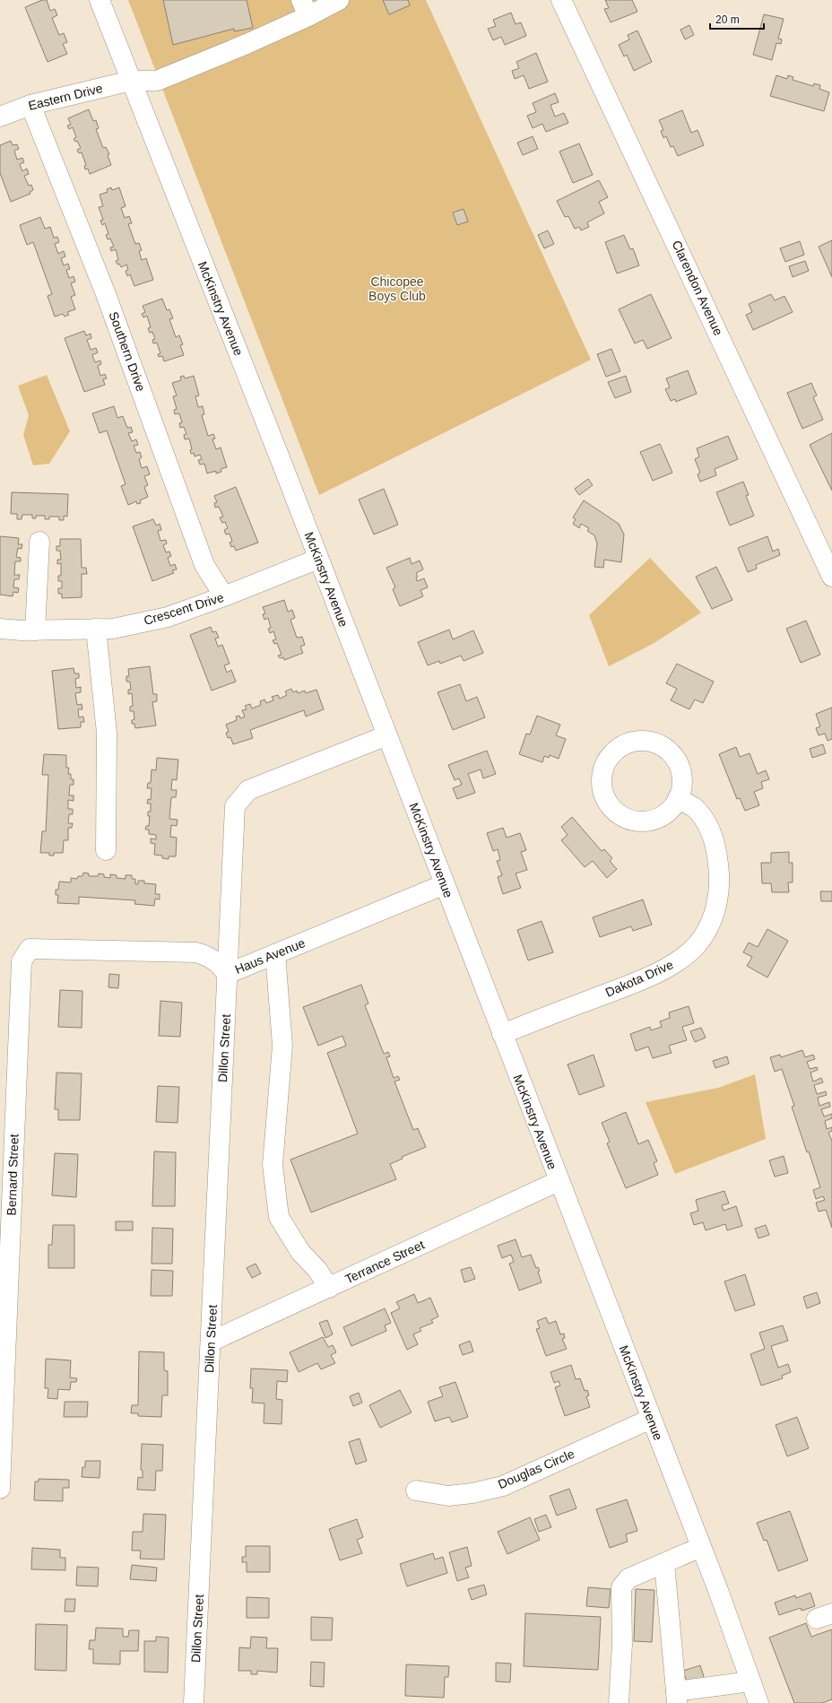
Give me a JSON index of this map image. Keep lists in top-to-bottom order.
{
  "streets": {
    "street": [
      "Eastern Drive",
      "Clarendon Avenue",
      "McKinstry Avenue",
      "Southern Drive",
      "Crescent Drive",
      "Haus Avenue",
      "Dakota Drive",
      "Dillon Street",
      "Bernard Street",
      "Terrance Street",
      "Douglas Circle"
    ]
  },
  "crossings": [
    ["Eastern Drive", "McKinstry Avenue"],
    ["Eastern Drive", "Southern Drive"],
    ["McKinstry Avenue", "Crescent Drive"],
    ["McKinstry Avenue", "Haus Avenue"],
    ["McKinstry Avenue", "Dakota Drive"],
    ["McKinstry Avenue", "Dillon Street"],
    ["McKinstry Avenue", "Terrance Street"],
    ["McKinstry Avenue", "Douglas Circle"],
    ["Southern Drive", "Crescent Drive"],
    ["Haus Avenue", "Dillon Street"],
    ["Haus Avenue", "Bernard Street"],
    ["Dillon Street", "Terrance Street"]
  ],
  "parks": ["Chicopee Boys Club"],
  "scale_bar": "20 m"
}
